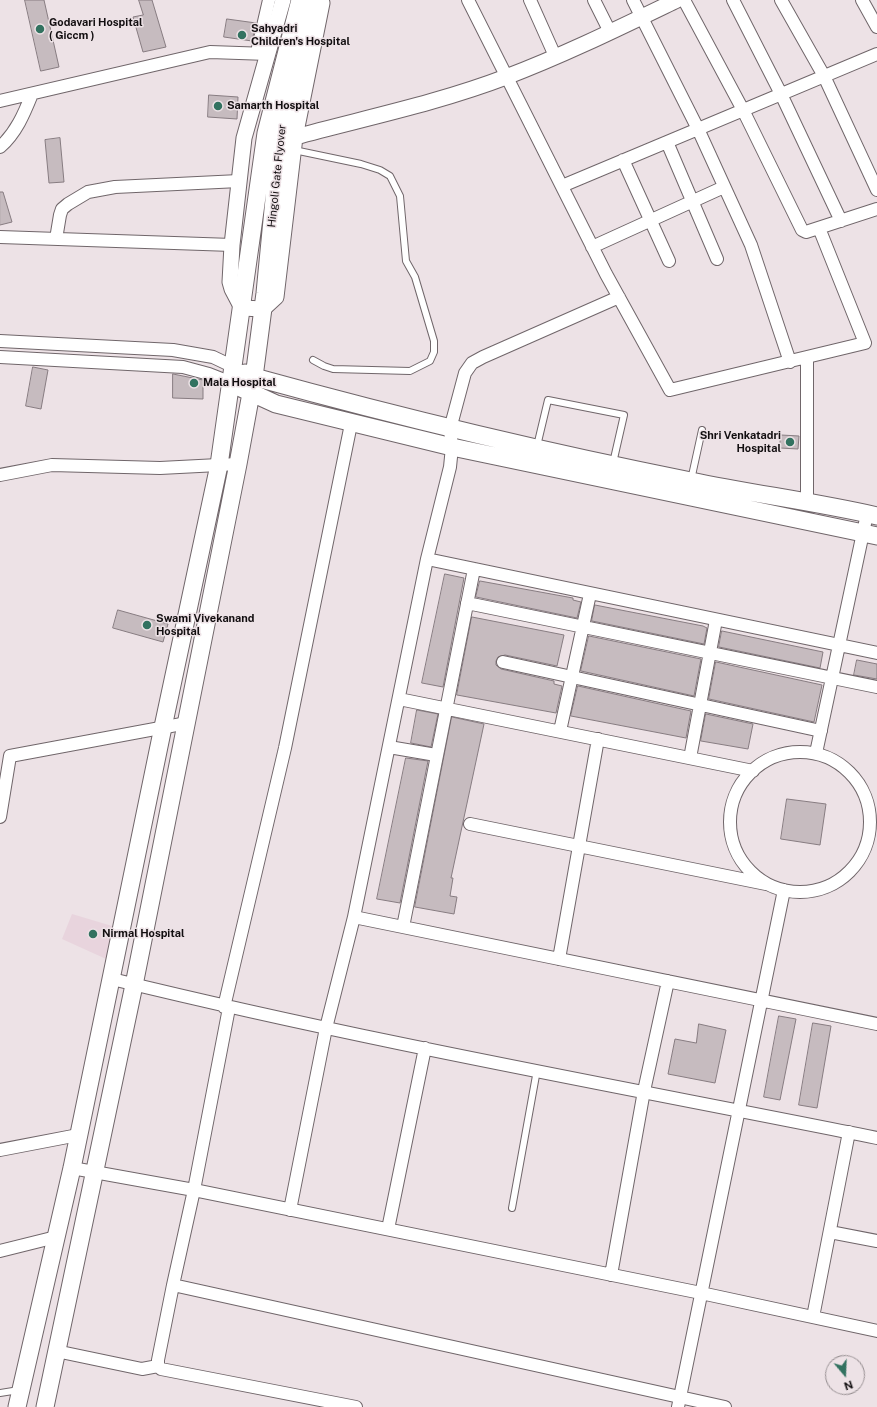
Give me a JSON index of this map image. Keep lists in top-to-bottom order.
{
  "streets": {
    "main road": ["Hingoli Gate Flyover"]
  },
  "places": [
    "Godavari Hospital ( Giccm )",
    "Sahyadri Children's Hospital",
    "Samarth Hospital",
    "Mala Hospital",
    "Shri Venkatadri Hospital",
    "Swami Vivekanand Hospital",
    "Nirmal Hospital"
  ],
  "north": "bottom"
}
